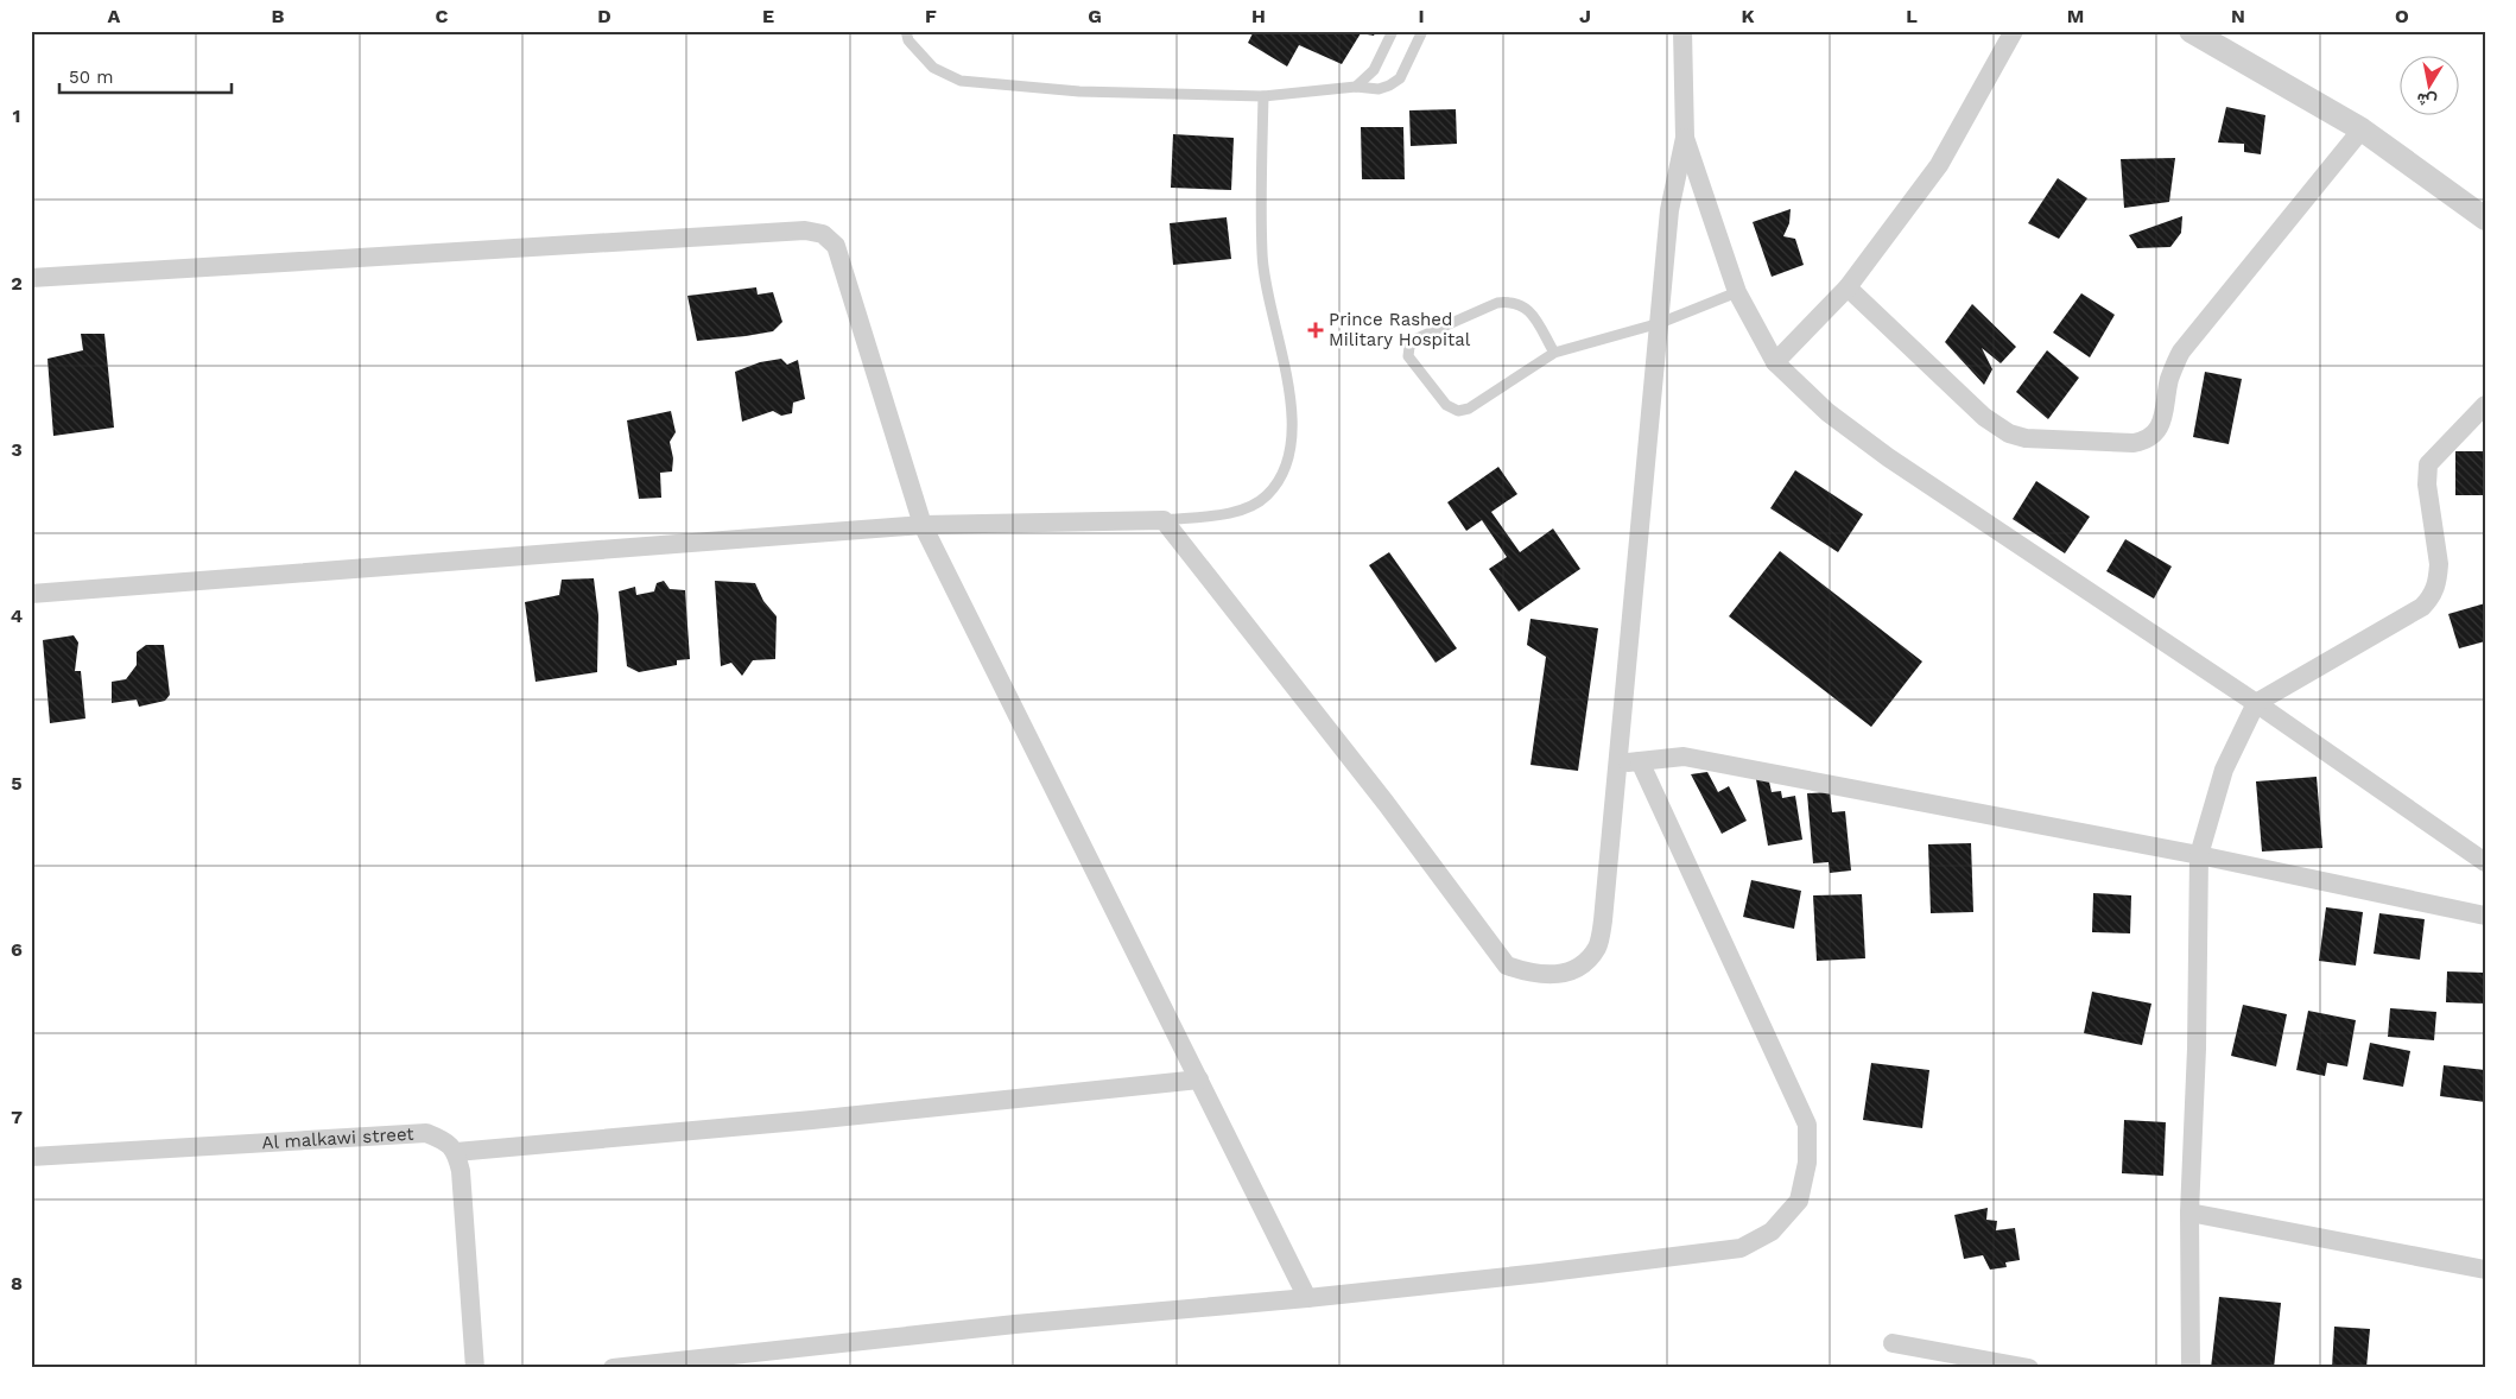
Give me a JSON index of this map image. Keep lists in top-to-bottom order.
{
  "streets": {
    "street": ["Al malkawi street"]
  },
  "places": {
    "health": ["Prince Rashed Military Hospital"]
  },
  "scale_bar": "50 m",
  "north": "bottom",
  "grid": {
    "columns": [
      "A",
      "B",
      "C",
      "D",
      "E",
      "F",
      "G",
      "H",
      "I",
      "J",
      "K",
      "L",
      "M",
      "N",
      "O"
    ],
    "rows": [
      "1",
      "2",
      "3",
      "4",
      "5",
      "6",
      "7",
      "8"
    ]
  }
}
